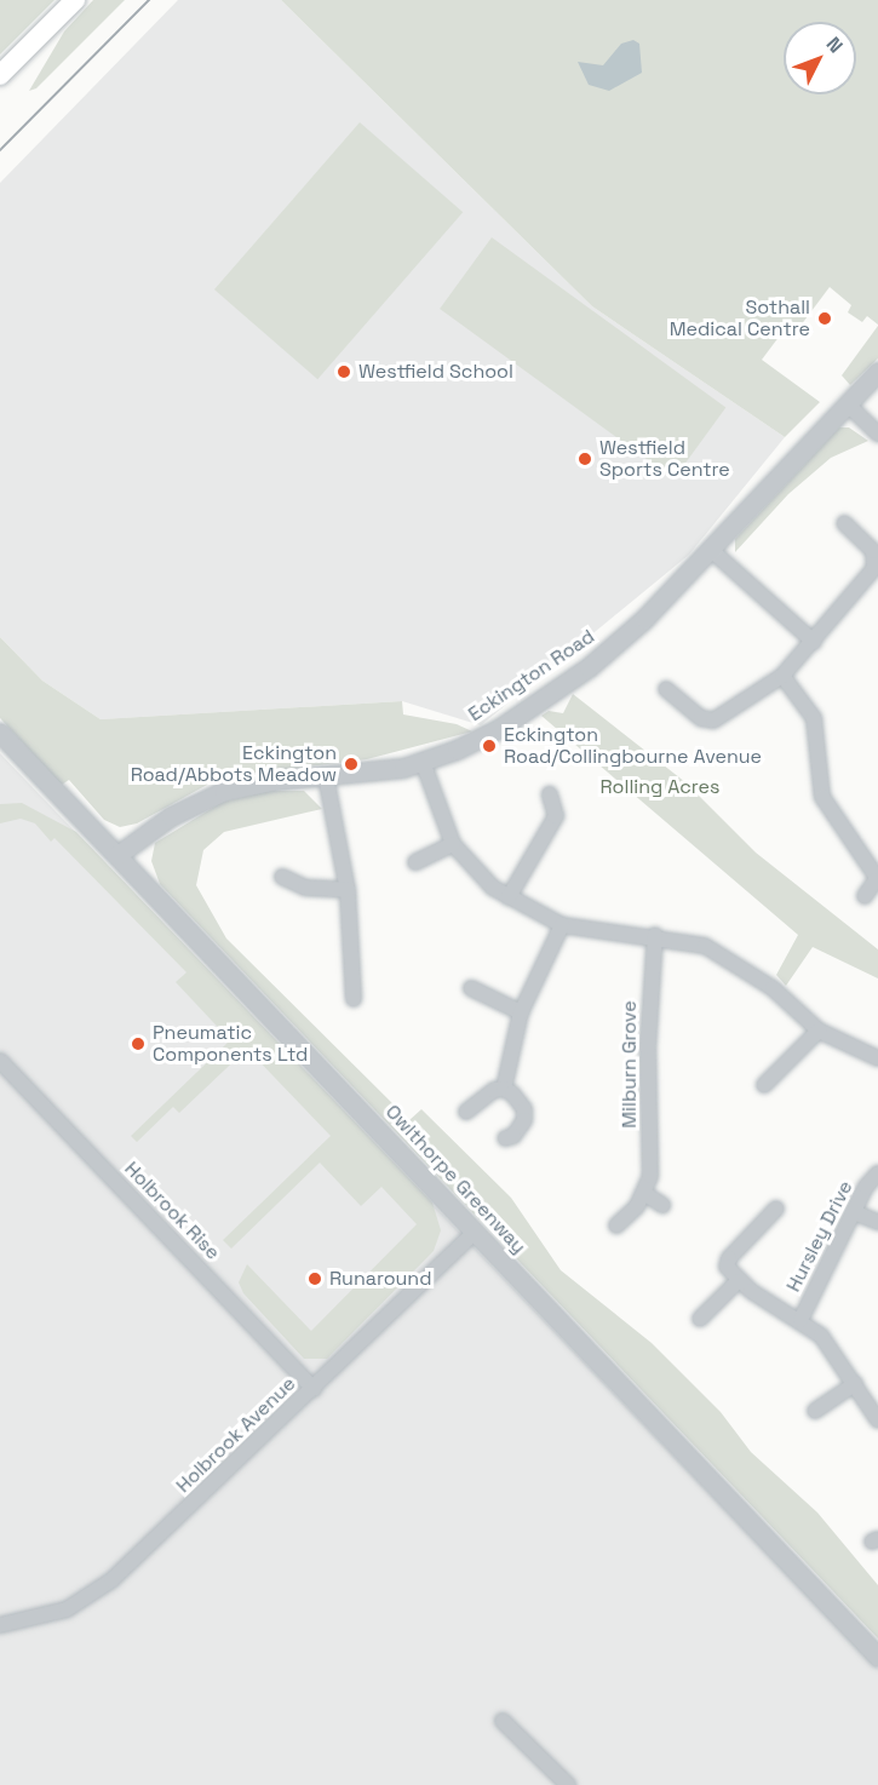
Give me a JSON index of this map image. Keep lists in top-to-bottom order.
{
  "streets": {
    "street": [
      "Eckington Road",
      "Milburn Grove",
      "Owlthorpe Greenway",
      "Holbrook Rise",
      "Hursley Drive",
      "Holbrook Avenue"
    ]
  },
  "crossings": [
    ["Eckington Road", "Owlthorpe Greenway"],
    ["Owlthorpe Greenway", "Holbrook Avenue"],
    ["Holbrook Rise", "Holbrook Avenue"]
  ],
  "parks": ["Rolling Acres"],
  "places": [
    "Sothall Medical Centre",
    "Westfield School",
    "Westfield Sports Centre",
    "Eckington Road/Collingbourne Avenue",
    "Eckington Road/Abbots Meadow",
    "Pneumatic Components Ltd",
    "Runaround"
  ],
  "north": "top right"
}
